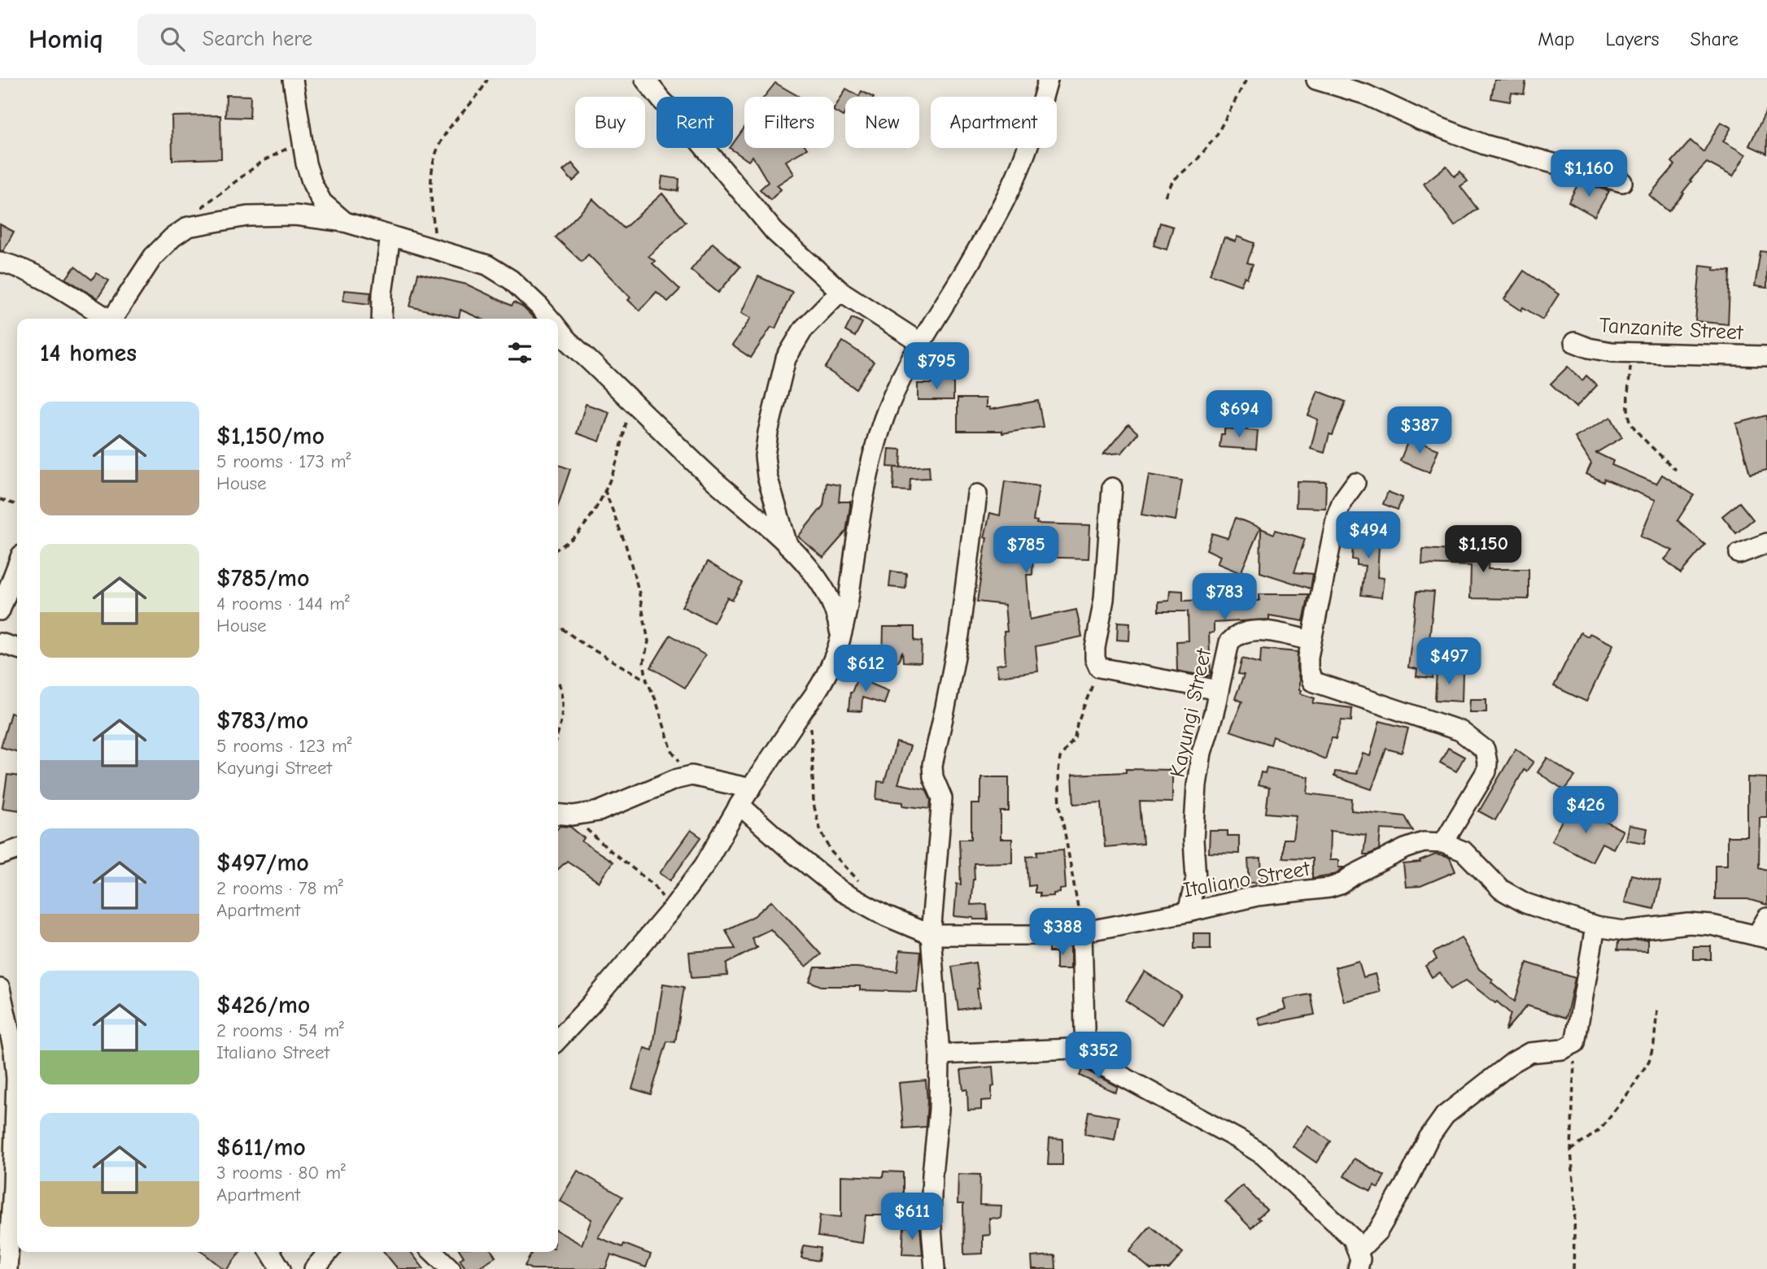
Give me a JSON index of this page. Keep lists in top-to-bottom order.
{
  "streets": {
    "street": ["Tanzanite Street", "Kayungi Street", "Italiano Street"]
  },
  "crossings": [
    ["Kayungi Street", "Italiano Street"]
  ],
  "page": {
    "header": "Homiq",
    "search": "Search here",
    "nav": ["Map", "Layers", "Share"],
    "chip": [
      "Buy",
      "Rent",
      "Filters",
      "New",
      "Apartment"
    ],
    "price": [
      "$1,160",
      "$795",
      "$694",
      "$387",
      "$494",
      "$1,150",
      "$785",
      "$783",
      "$497",
      "$612",
      "$426",
      "$388",
      "$352",
      "$611"
    ],
    "heading": "14 homes",
    "list": [
      {
        "name": "$1,150/mo",
        "note": "5 rooms · 173 m² · House"
      },
      {
        "name": "$785/mo",
        "note": "4 rooms · 144 m² · House"
      },
      {
        "name": "$783/mo",
        "note": "5 rooms · 123 m² · Kayungi Street"
      },
      {
        "name": "$497/mo",
        "note": "2 rooms · 78 m² · Apartment"
      },
      {
        "name": "$426/mo",
        "note": "2 rooms · 54 m² · Italiano Street"
      },
      {
        "name": "$611/mo",
        "note": "3 rooms · 80 m² · Apartment"
      }
    ]
  }
}
